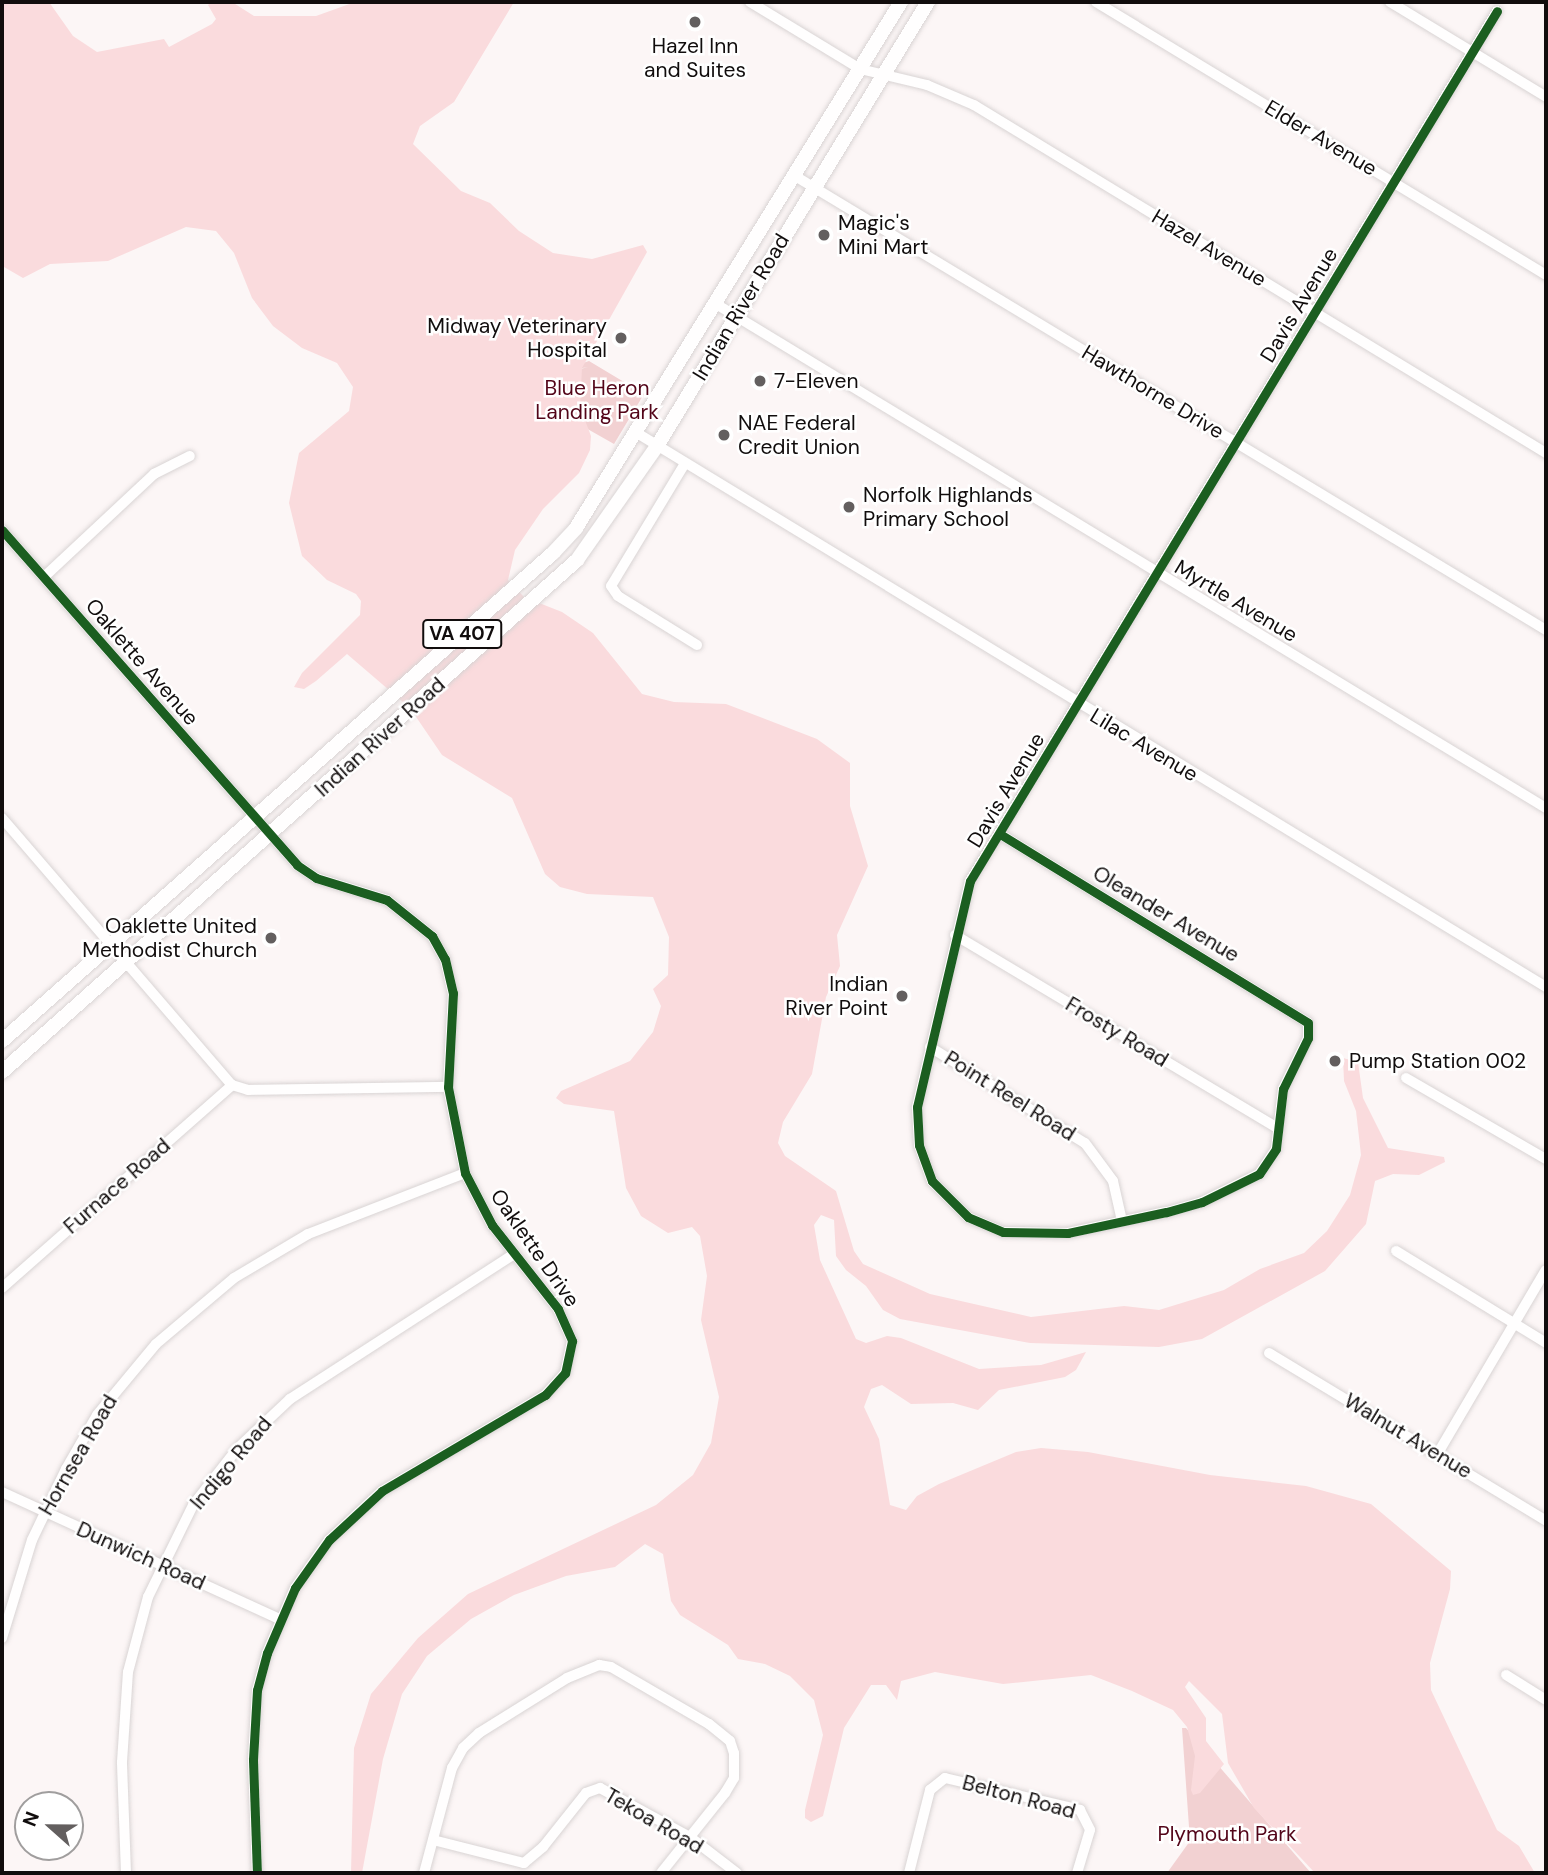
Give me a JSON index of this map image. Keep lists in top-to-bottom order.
{
  "streets": {
    "main road": ["Indian River Road", "VA 407"],
    "street": [
      "Elder Avenue",
      "Hazel Avenue",
      "Davis Avenue",
      "Hawthorne Drive",
      "Myrtle Avenue",
      "Oaklette Avenue",
      "Lilac Avenue",
      "Oleander Avenue",
      "Frosty Road",
      "Point Reel Road",
      "Furnace Road",
      "Oaklette Drive",
      "Walnut Avenue",
      "Hornsea Road",
      "Indigo Road",
      "Dunwich Road",
      "Belton Road",
      "Tekoa Road"
    ]
  },
  "crossings": [
    ["Elder Avenue", "Davis Avenue"],
    ["Hazel Avenue", "Davis Avenue"],
    ["Hazel Avenue", "Indian River Road"],
    ["Davis Avenue", "Hawthorne Drive"],
    ["Davis Avenue", "Myrtle Avenue"],
    ["Davis Avenue", "Lilac Avenue"],
    ["Davis Avenue", "Oleander Avenue"],
    ["Davis Avenue", "Frosty Road"],
    ["Davis Avenue", "Point Reel Road"],
    ["Indian River Road", "Hawthorne Drive"],
    ["Indian River Road", "Myrtle Avenue"],
    ["Indian River Road", "Oaklette Avenue"],
    ["Indian River Road", "Lilac Avenue"],
    ["Indian River Road", "Oaklette Drive"],
    ["Oaklette Avenue", "Oaklette Drive"],
    ["Oaklette Drive", "Hornsea Road"],
    ["Oaklette Drive", "Indigo Road"],
    ["Oaklette Drive", "Dunwich Road"],
    ["Hornsea Road", "Dunwich Road"],
    ["Indigo Road", "Dunwich Road"]
  ],
  "parks": ["Blue Heron Landing Park", "Plymouth Park"],
  "places": [
    "Hazel Inn and Suites",
    "Magic's Mini Mart",
    "Midway Veterinary Hospital",
    "7-Eleven",
    "NAE Federal Credit Union",
    "Norfolk Highlands Primary School",
    "Oaklette United Methodist Church",
    "Indian River Point",
    "Pump Station 002"
  ],
  "north": "left"
}
